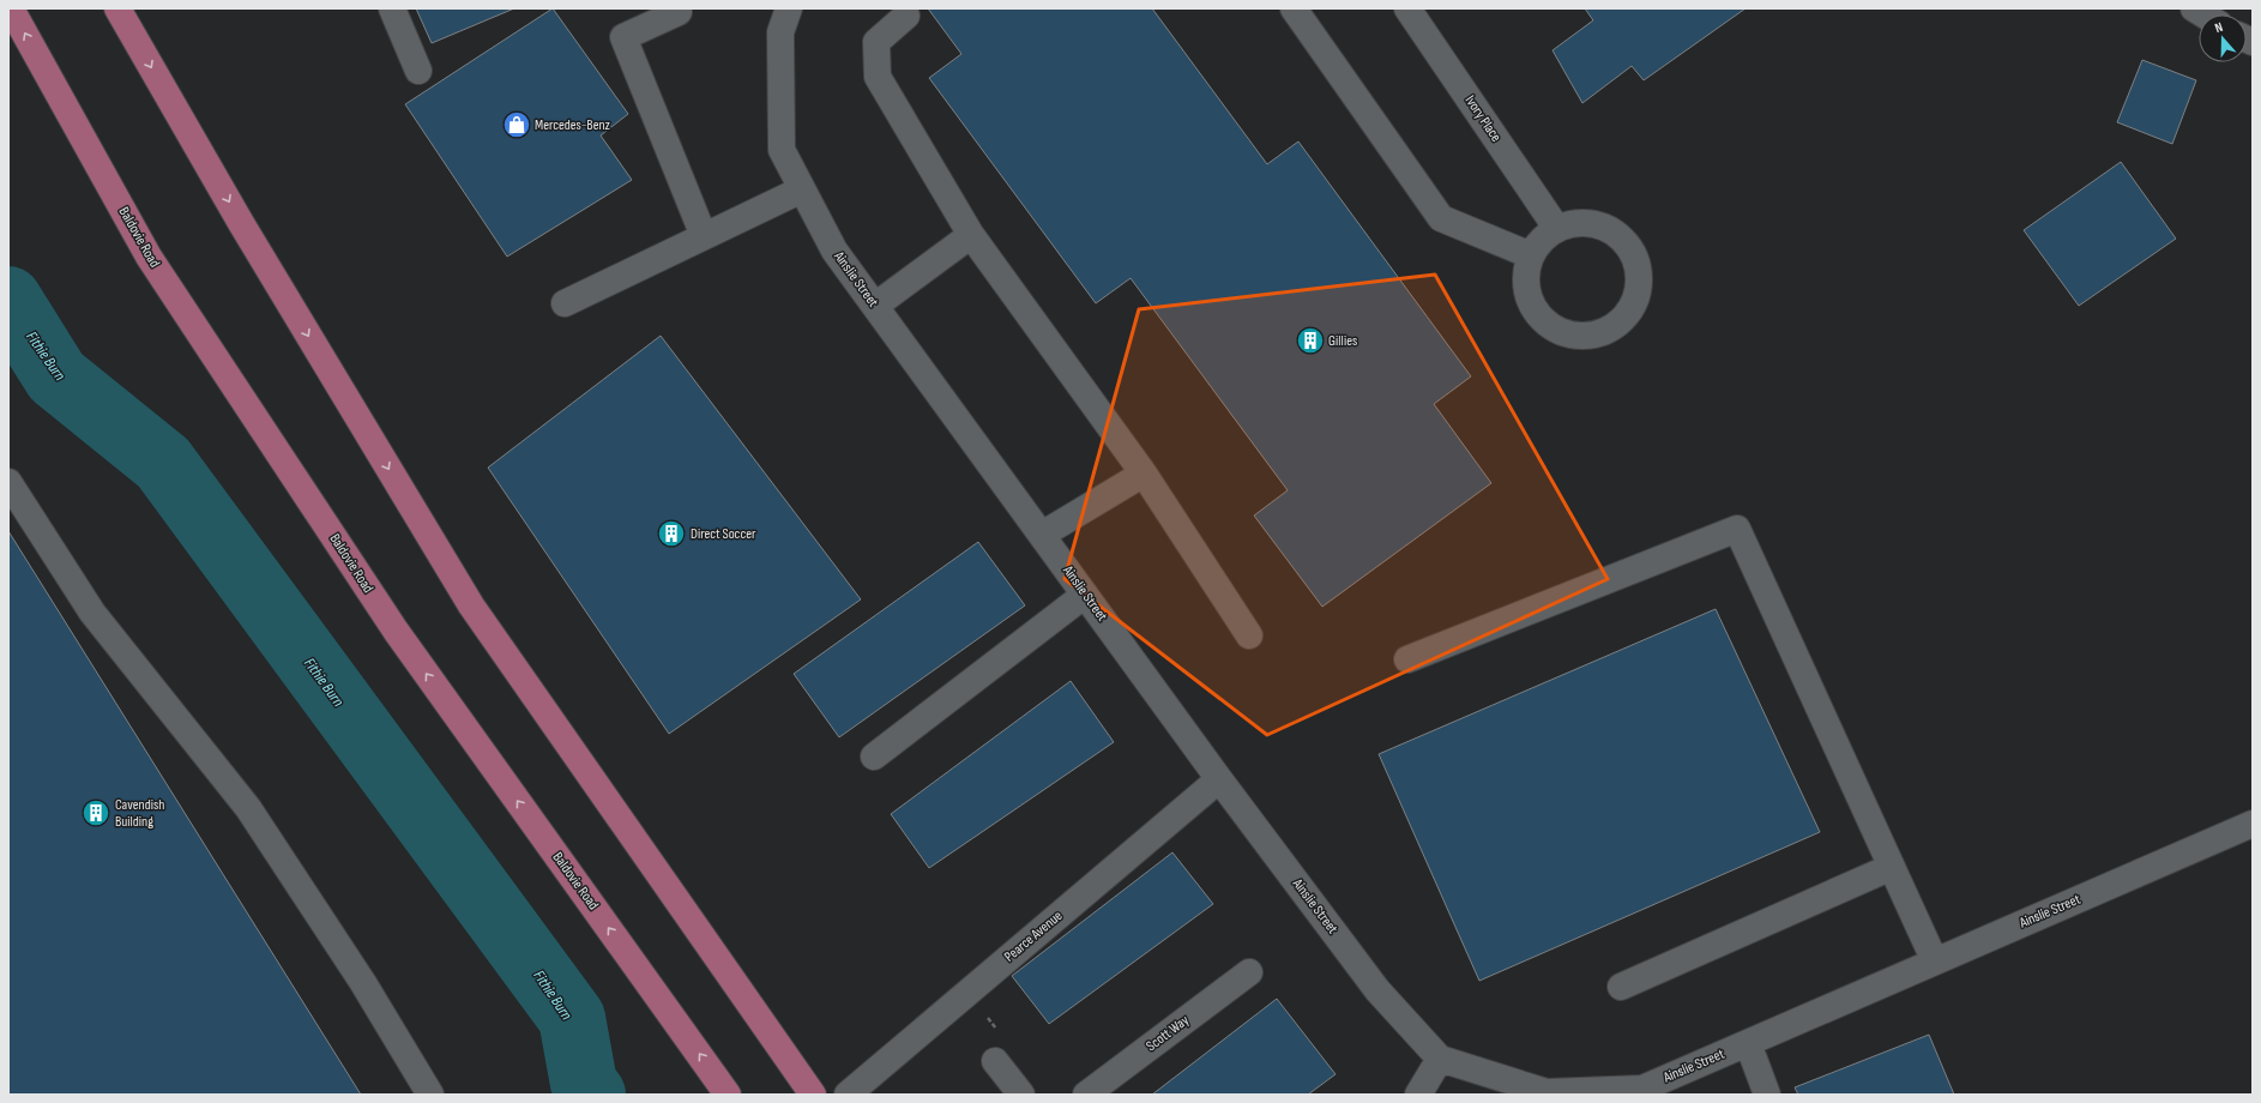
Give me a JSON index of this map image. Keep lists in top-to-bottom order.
{
  "streets": {
    "main road": ["Baldovie Road"],
    "street": [
      "Ivory Place",
      "Ainslie Street",
      "Pearce Avenue",
      "Scott Way"
    ]
  },
  "crossings": [
    ["Ainslie Street", "Pearce Avenue"]
  ],
  "water": ["Fithie Burn"],
  "places": {
    "shop": ["Mercedes-Benz"],
    "building": ["Gillies", "Direct Soccer", "Cavendish Building"]
  },
  "north": "top"
}
